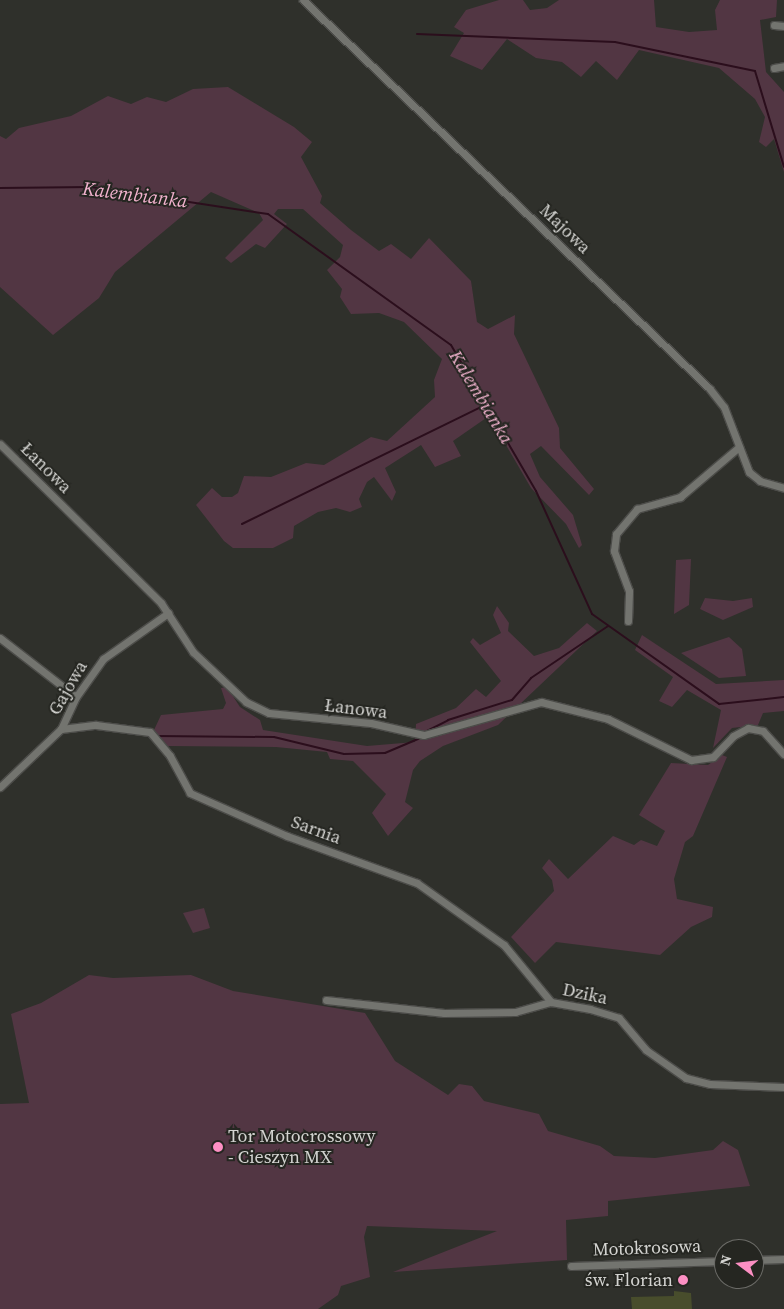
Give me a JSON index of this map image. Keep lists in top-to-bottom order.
{
  "streets": {
    "street": [
      "Majowa",
      "Łanowa",
      "Gajowa",
      "Sarnia",
      "Dzika",
      "Motokrosowa"
    ]
  },
  "crossings": [
    ["Łanowa", "Gajowa"],
    ["Gajowa", "Sarnia"],
    ["Sarnia", "Dzika"]
  ],
  "water": ["Kalembianka"],
  "places": ["Tor Motocrossowy - Cieszyn MX", "św. Florian"],
  "north": "left"
}
